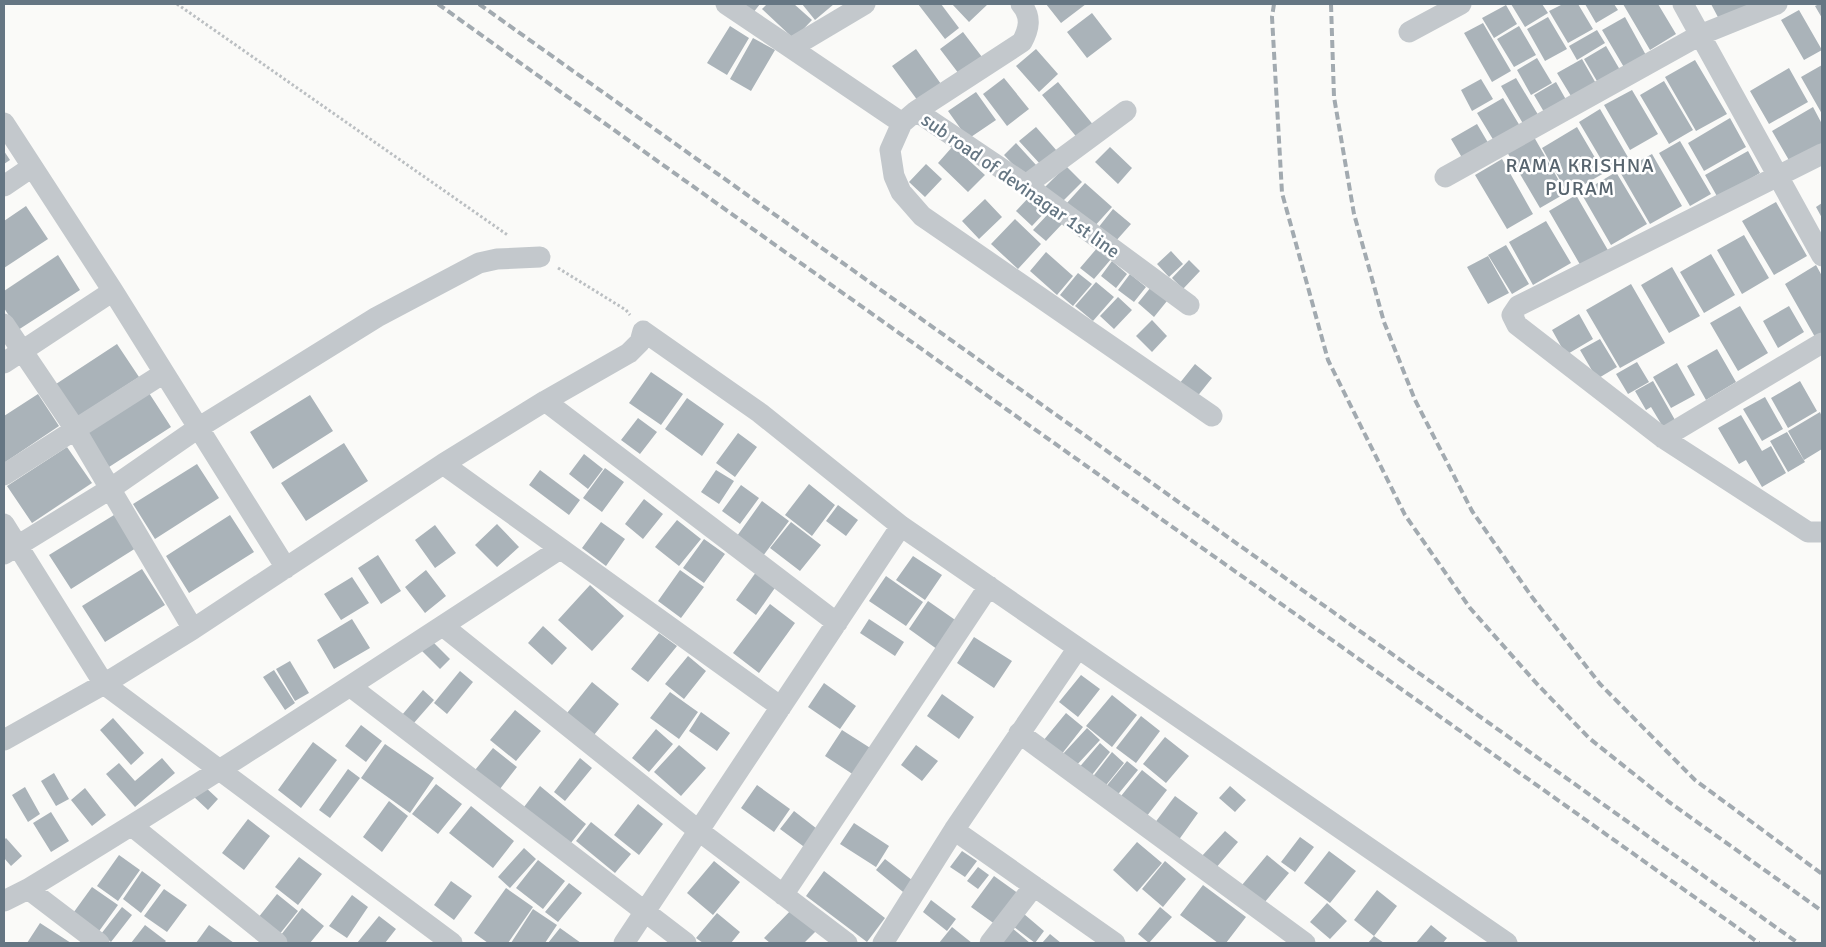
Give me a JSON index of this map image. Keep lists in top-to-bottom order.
{
  "streets": {
    "street": ["sub road of devinagar 1st line"]
  },
  "districts": ["RAMA KRISHNA PURAM"]
}
